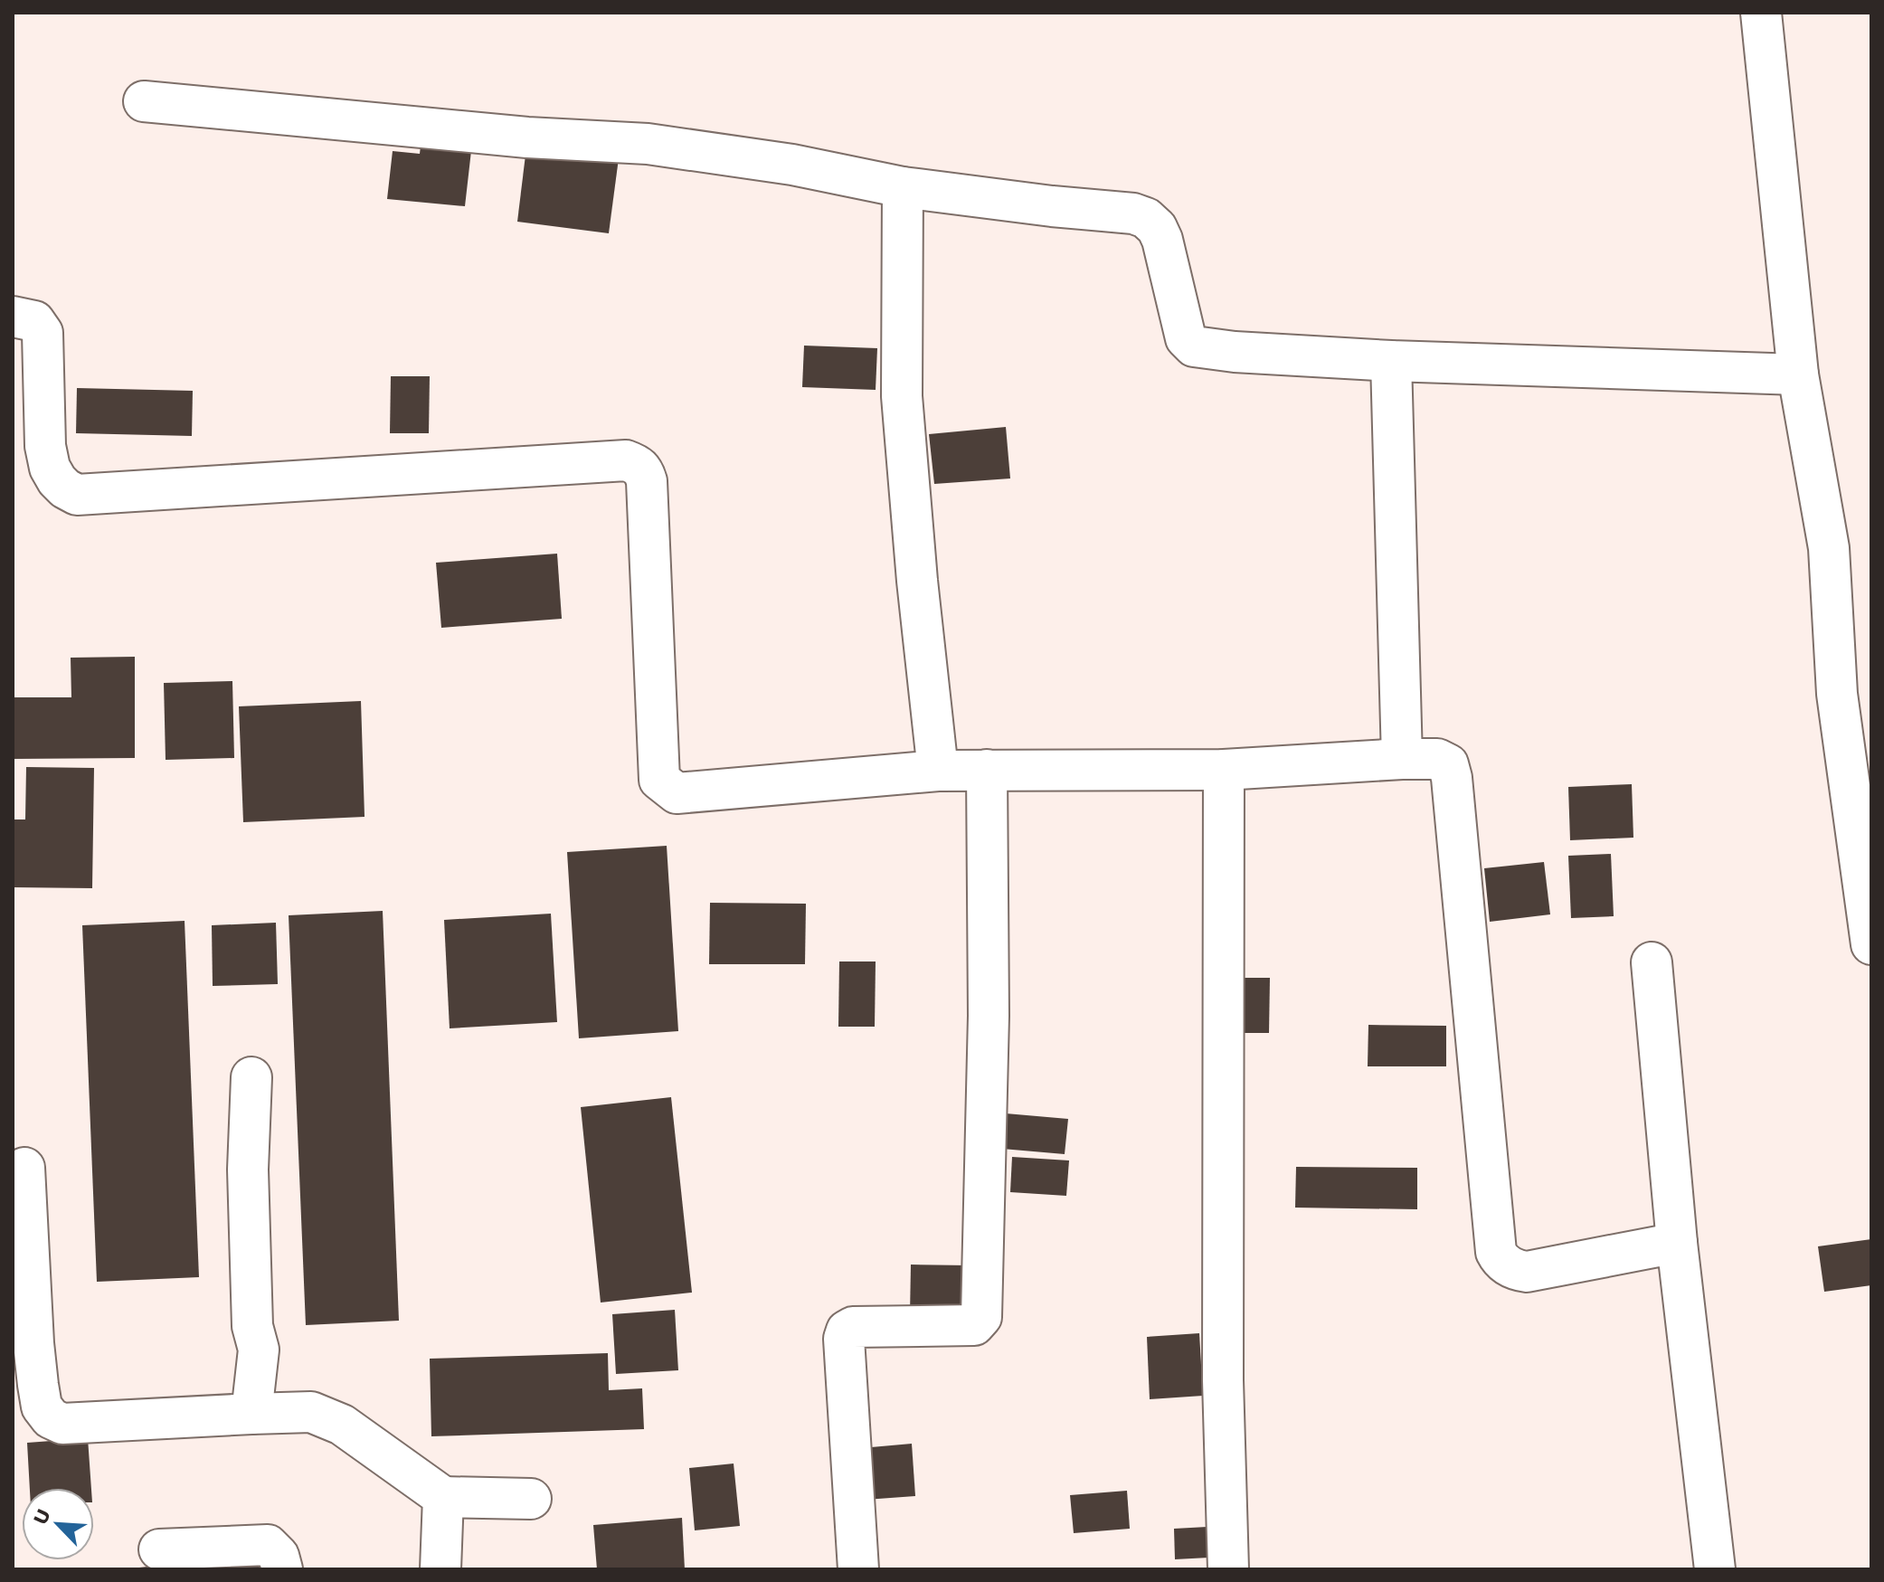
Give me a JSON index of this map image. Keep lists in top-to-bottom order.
{
  "north": "top left"
}
